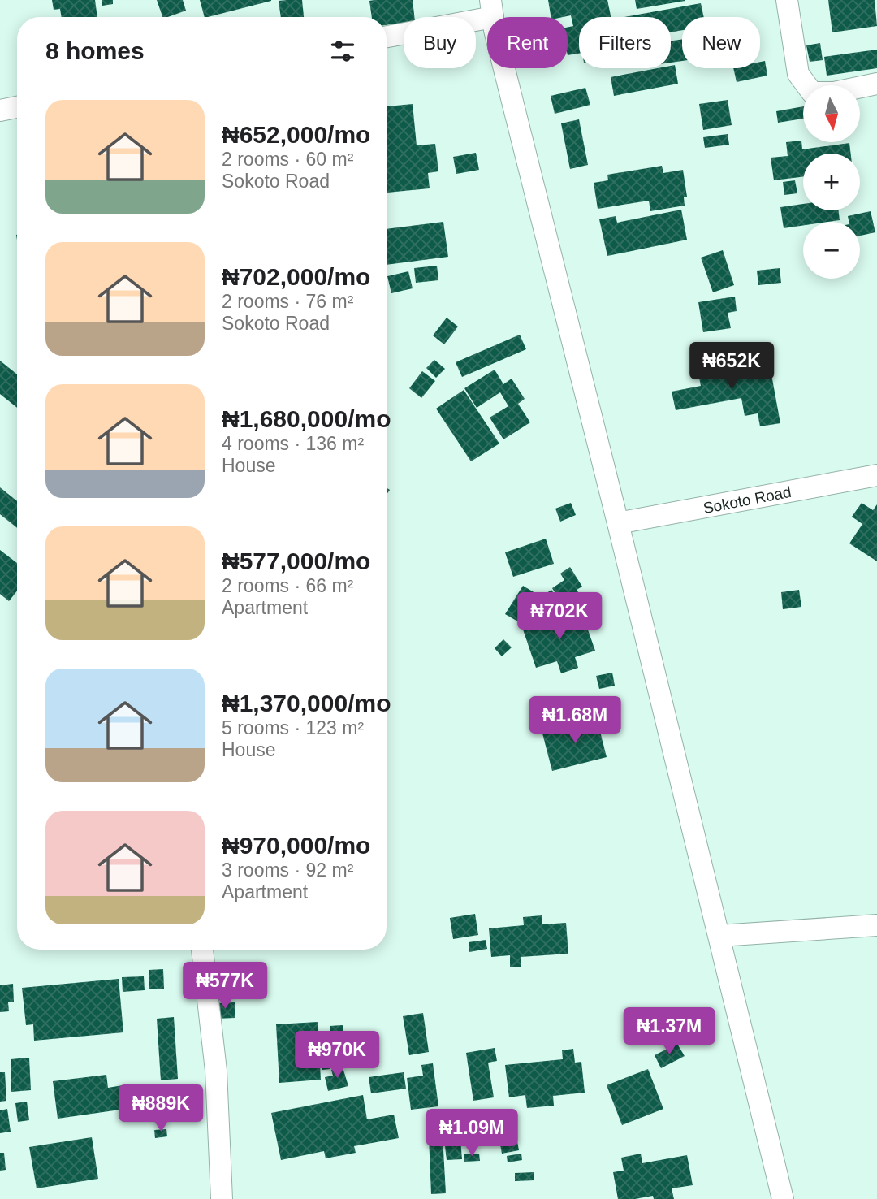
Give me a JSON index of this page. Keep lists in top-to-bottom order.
{
  "streets": {
    "street": ["Sokoto Road"]
  },
  "north": "bottom",
  "page": {
    "chip": [
      "Buy",
      "Rent",
      "Filters",
      "New"
    ],
    "heading": "8 homes",
    "map_buttons": ["+", "−"],
    "list": [
      {
        "name": "₦652,000/mo",
        "note": "2 rooms · 60 m² · Sokoto Road"
      },
      {
        "name": "₦702,000/mo",
        "note": "2 rooms · 76 m² · Sokoto Road"
      },
      {
        "name": "₦1,680,000/mo",
        "note": "4 rooms · 136 m² · House"
      },
      {
        "name": "₦577,000/mo",
        "note": "2 rooms · 66 m² · Apartment"
      },
      {
        "name": "₦1,370,000/mo",
        "note": "5 rooms · 123 m² · House"
      },
      {
        "name": "₦970,000/mo",
        "note": "3 rooms · 92 m² · Apartment"
      }
    ],
    "price": [
      "₦652K",
      "₦702K",
      "₦1.68M",
      "₦577K",
      "₦1.37M",
      "₦970K",
      "₦889K",
      "₦1.09M"
    ]
  }
}
